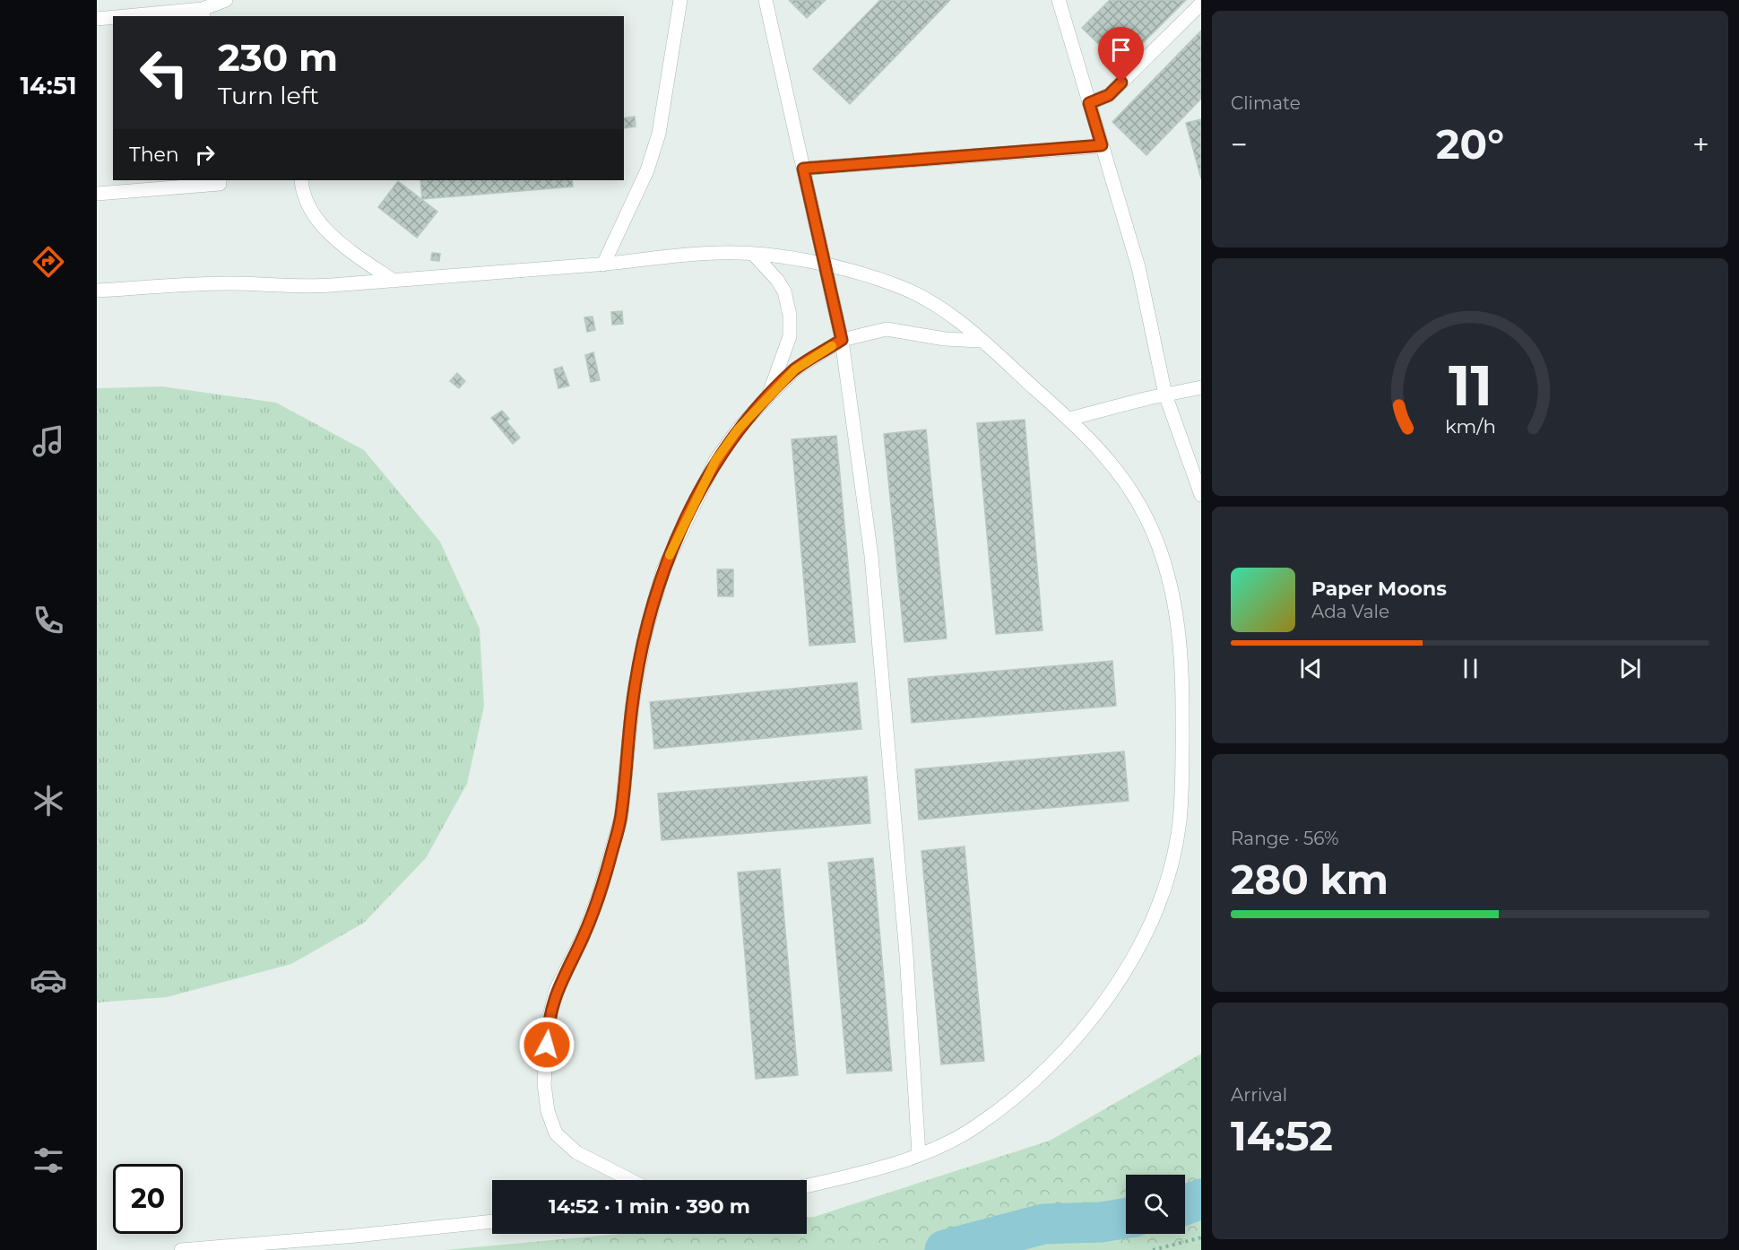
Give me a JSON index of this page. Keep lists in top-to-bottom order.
{
  "page": {
    "tabs": "14:51",
    "tile": [
      "Climate",
      ["Range · 56%", "280 km"],
      ["Arrival", "14:52"]
    ],
    "turn": ["230 m", "Turn left"],
    "heat": ["−", "20°", "+"],
    "then": "Then",
    "song": ["Paper Moons", "Ada Vale"],
    "limit": "20",
    "trip": "14:52 · 1 min · 390 m",
    "gauge": ["11", "km/h"]
  }
}
